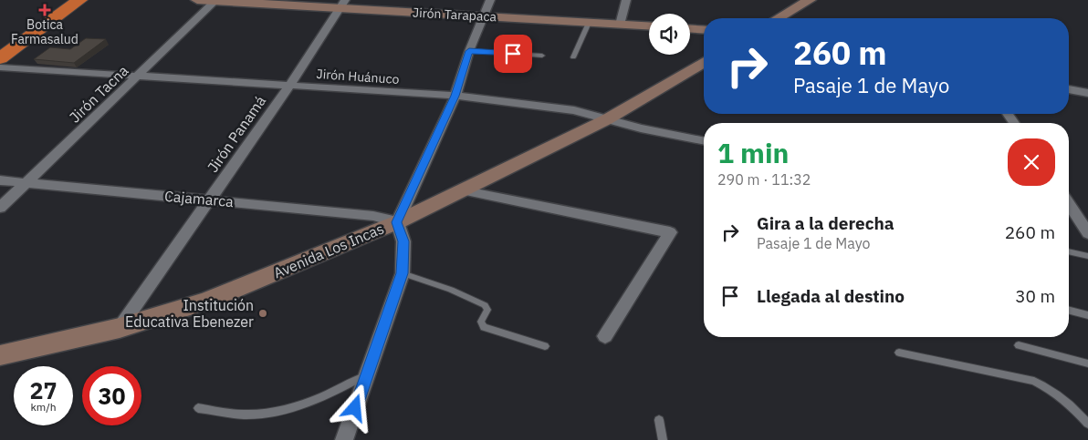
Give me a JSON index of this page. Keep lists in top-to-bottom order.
{
  "streets": {
    "street": [
      "Jirón Tarapaca",
      "Jirón Huánuco",
      "Jirón Tacna",
      "Jirón Panamá",
      "Cajamarca",
      "Avenida Los Incas"
    ]
  },
  "crossings": [
    ["Jirón Tarapaca", "Jirón Tacna"],
    ["Jirón Tarapaca", "Jirón Panamá"],
    ["Jirón Huánuco", "Jirón Tacna"],
    ["Jirón Huánuco", "Jirón Panamá"],
    ["Jirón Huánuco", "Avenida Los Incas"],
    ["Jirón Tacna", "Cajamarca"],
    ["Jirón Panamá", "Cajamarca"],
    ["Jirón Panamá", "Avenida Los Incas"],
    ["Cajamarca", "Avenida Los Incas"]
  ],
  "places": {
    "health": ["Botica Farmasalud"],
    "other": ["Institución Educativa Ebenezer"]
  },
  "page": {
    "turn": ["260 m", "Pasaje 1 de Mayo"],
    "heading": ["1 min", "290 m · 11:32"],
    "list": [
      {
        "name": "Gira a la derecha",
        "note": "Pasaje 1 de Mayo",
        "value": "260 m"
      },
      {
        "name": "Llegada al destino",
        "value": "30 m"
      }
    ],
    "speed": "27 km/h",
    "limit": "30"
  }
}
